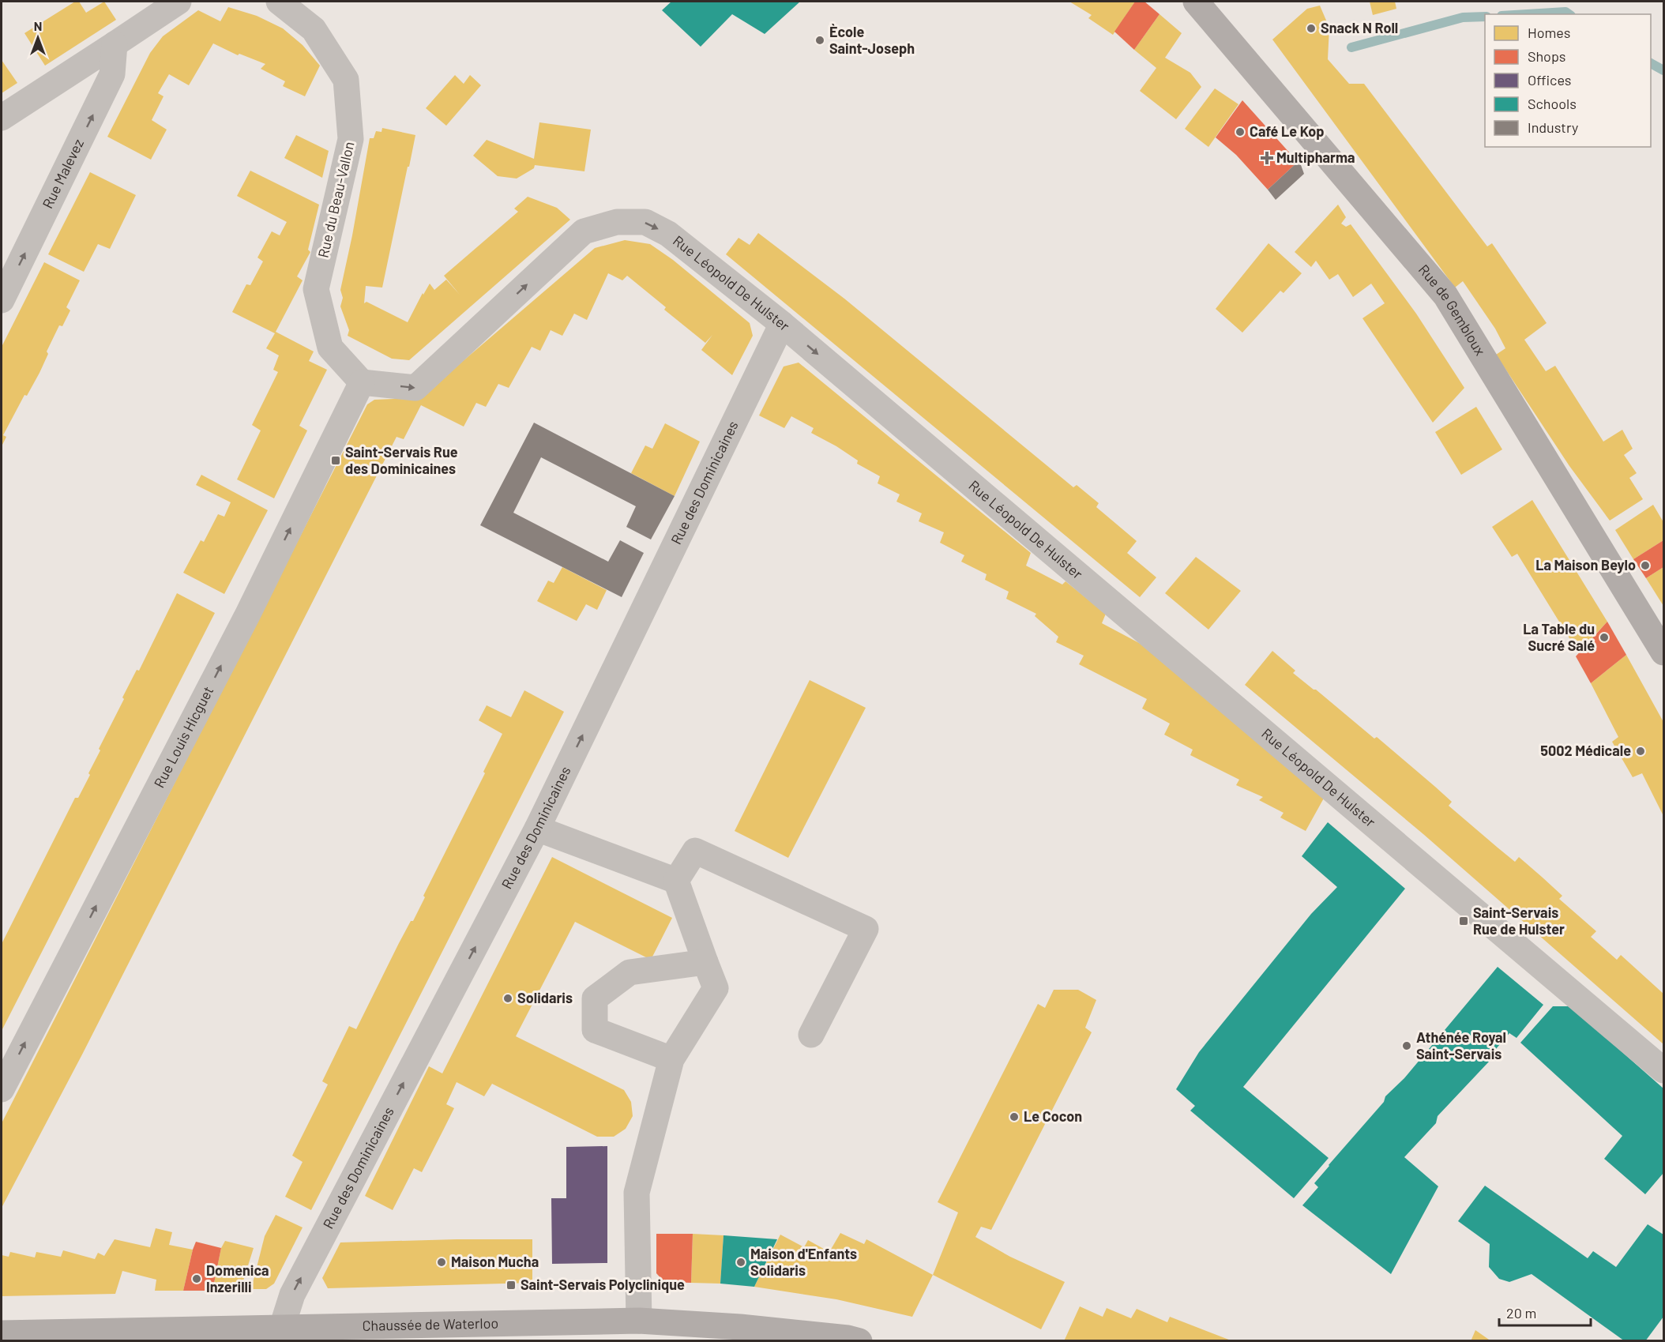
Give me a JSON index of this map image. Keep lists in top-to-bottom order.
{
  "streets": {
    "main road": ["Rue de Gembloux", "Chaussée de Waterloo"],
    "street": [
      "Rue Malevez",
      "Rue du Beau-Vallon",
      "Rue Léopold De Hulster",
      "Rue des Dominicaines",
      "Rue Louis Hicguet"
    ]
  },
  "crossings": [
    ["Rue du Beau-Vallon", "Rue Léopold De Hulster"],
    ["Rue du Beau-Vallon", "Rue Louis Hicguet"],
    ["Rue Léopold De Hulster", "Rue des Dominicaines"],
    ["Rue Léopold De Hulster", "Rue Louis Hicguet"],
    ["Rue des Dominicaines", "Chaussée de Waterloo"]
  ],
  "one_way": [
    "Rue Malevez",
    "Rue Léopold De Hulster",
    "Rue des Dominicaines",
    "Rue Louis Hicguet"
  ],
  "places": {
    "other": [
      "Snack N Roll",
      "Ècole Saint-Joseph",
      "Café Le Kop",
      "La Maison Beylo",
      "La Table du Sucré Salé",
      "5002 Médicale",
      "Solidaris",
      "Athénée Royal Saint-Servais",
      "Le Cocon",
      "Maison Mucha",
      "Maison d'Enfants Solidaris",
      "Domenica Inzerilli"
    ],
    "health": ["Multipharma"],
    "transit": ["Saint-Servais Rue des Dominicaines", "Saint-Servais Rue de Hulster", "Saint-Servais Polyclinique"]
  },
  "legend": [
    "Homes",
    "Shops",
    "Offices",
    "Schools",
    "Industry"
  ],
  "scale_bar": "20 m",
  "north": "top"
}
